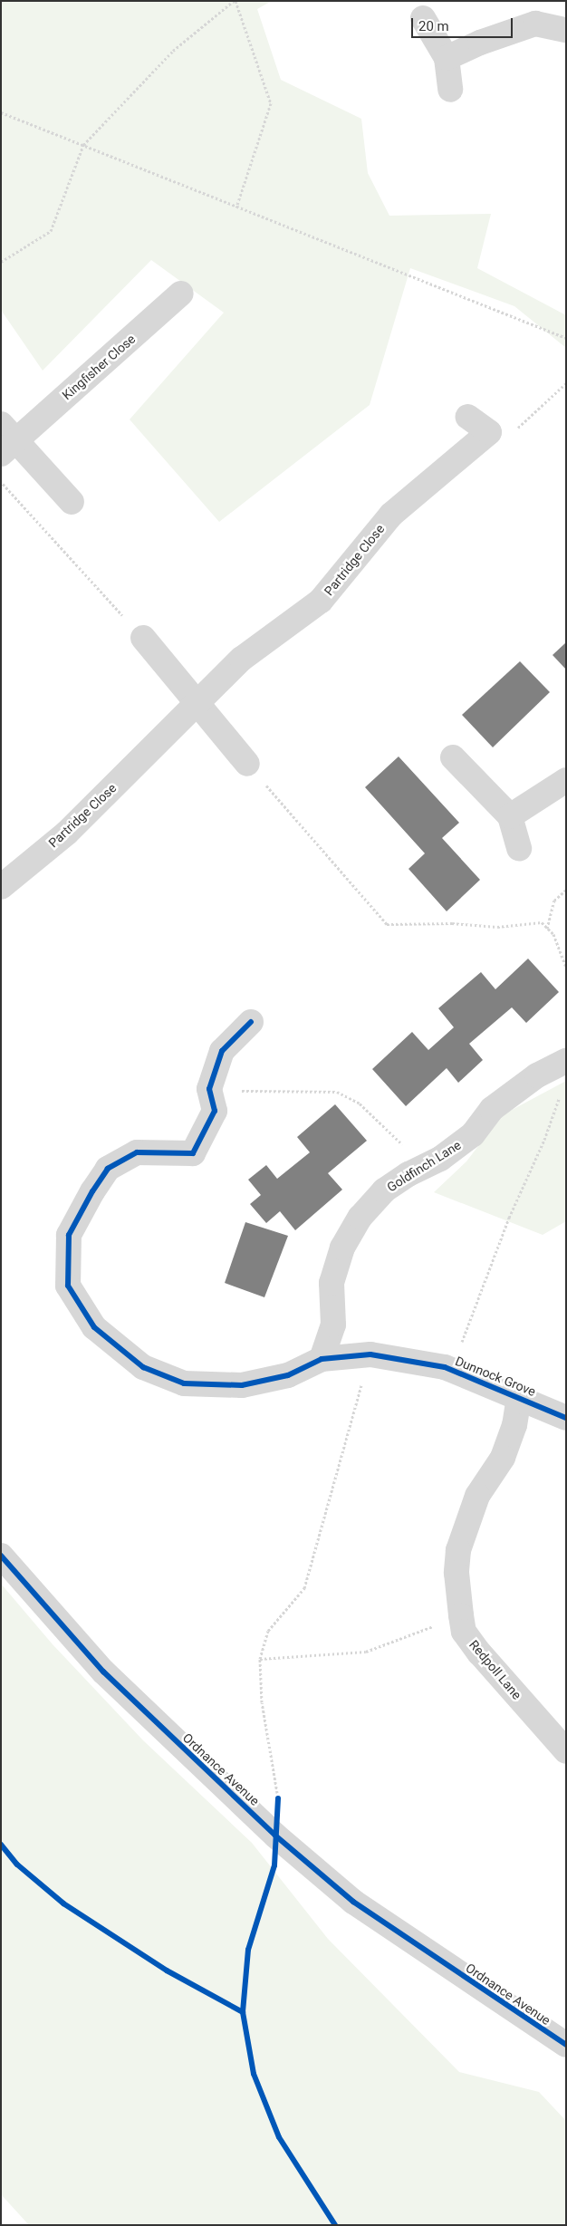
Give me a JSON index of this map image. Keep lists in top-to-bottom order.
{
  "streets": {
    "street": [
      "Kingfisher Close",
      "Partridge Close",
      "Goldfinch Lane",
      "Dunnock Grove",
      "Redpoll Lane",
      "Ordnance Avenue"
    ]
  },
  "crossings": [
    ["Goldfinch Lane", "Dunnock Grove"],
    ["Dunnock Grove", "Redpoll Lane"]
  ],
  "scale_bar": "20 m"
}
